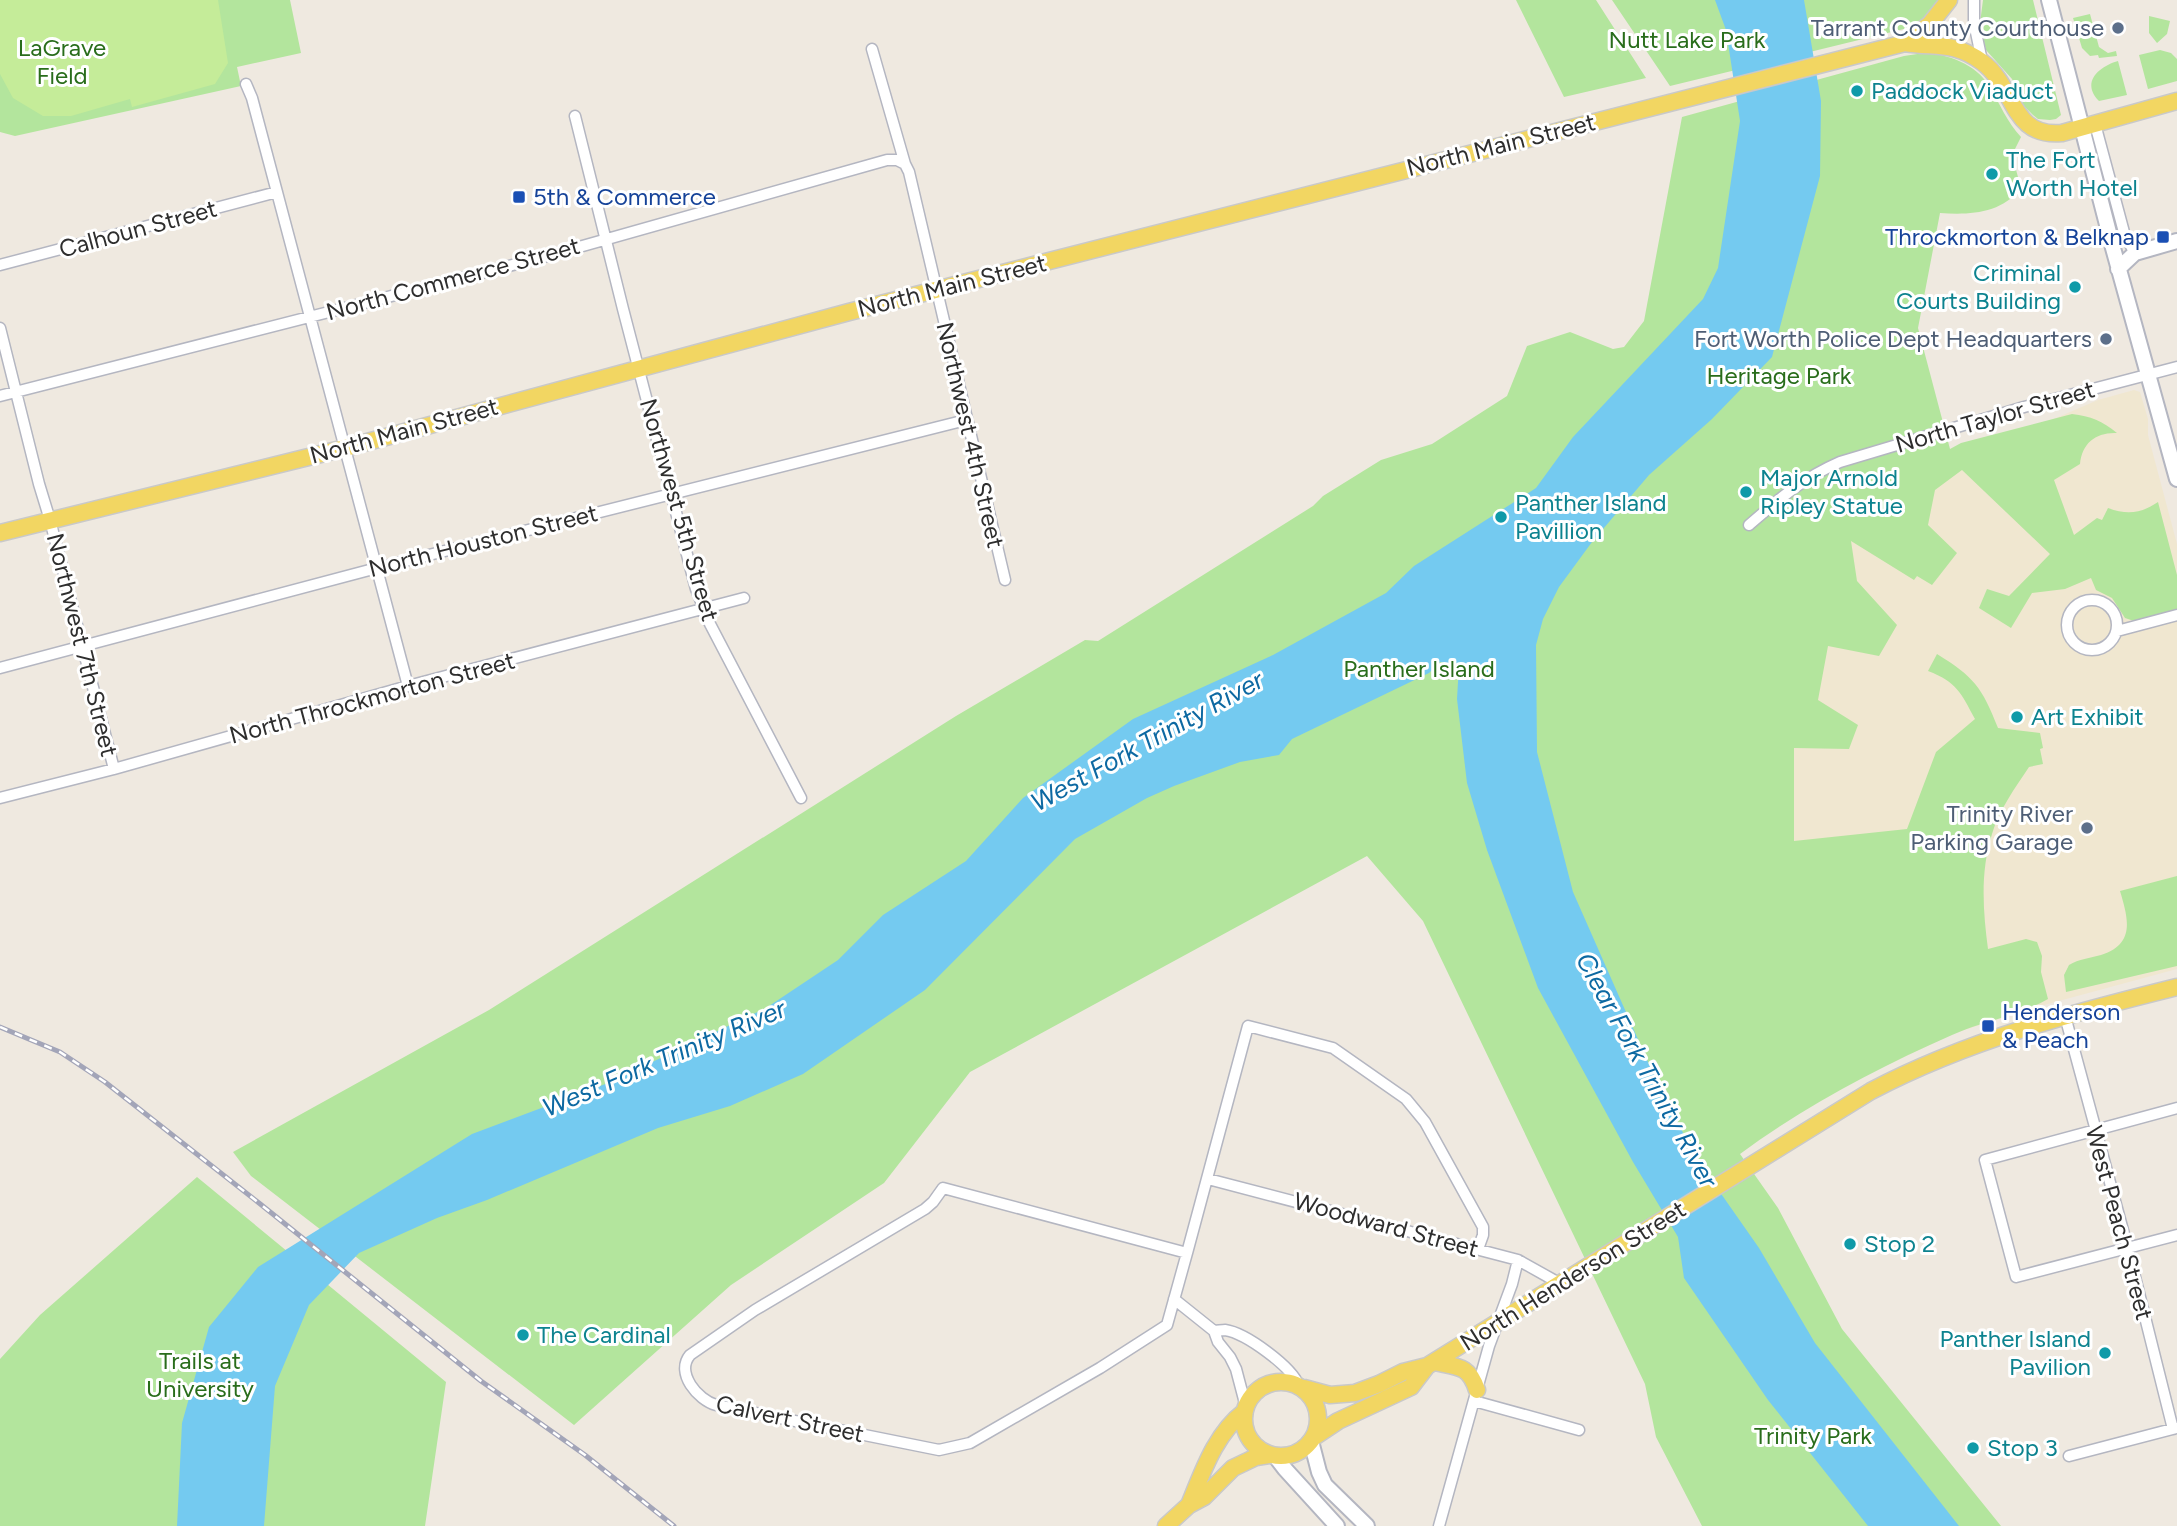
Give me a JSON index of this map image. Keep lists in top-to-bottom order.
{
  "streets": {
    "main road": ["North Main Street", "North Henderson Street"],
    "street": [
      "Calhoun Street",
      "North Commerce Street",
      "North Taylor Street",
      "Northwest 4th Street",
      "Northwest 5th Street",
      "North Houston Street",
      "Northwest 7th Street",
      "North Throckmorton Street",
      "West Peach Street",
      "Woodward Street",
      "Calvert Street"
    ]
  },
  "crossings": [
    ["North Main Street", "Northwest 4th Street"],
    ["North Main Street", "Northwest 5th Street"],
    ["North Main Street", "Northwest 7th Street"],
    ["North Commerce Street", "Northwest 4th Street"],
    ["North Commerce Street", "Northwest 5th Street"],
    ["North Commerce Street", "Northwest 7th Street"],
    ["Northwest 4th Street", "North Houston Street"],
    ["Northwest 5th Street", "North Houston Street"],
    ["Northwest 5th Street", "North Throckmorton Street"],
    ["North Houston Street", "Northwest 7th Street"],
    ["Northwest 7th Street", "North Throckmorton Street"],
    ["West Peach Street", "North Henderson Street"],
    ["Woodward Street", "North Henderson Street"],
    ["Woodward Street", "Calvert Street"]
  ],
  "water": ["West Fork Trinity River", "Clear Fork Trinity River"],
  "parks": [
    "Nutt Lake Park",
    "LaGrave Field",
    "Heritage Park",
    "Panther Island",
    "Trails at University",
    "Trinity Park"
  ],
  "places": {
    "other": [
      "Tarrant County Courthouse",
      "Paddock Viaduct",
      "The Fort Worth Hotel",
      "Criminal Courts Building",
      "Fort Worth Police Dept Headquarters",
      "Major Arnold Ripley Statue",
      "Panther Island Pavillion",
      "Art Exhibit",
      "Trinity River Parking Garage",
      "Stop 2",
      "The Cardinal",
      "Panther Island Pavilion",
      "Stop 3"
    ],
    "transit": ["5th & Commerce", "Throckmorton & Belknap", "Henderson & Peach"]
  }
}
